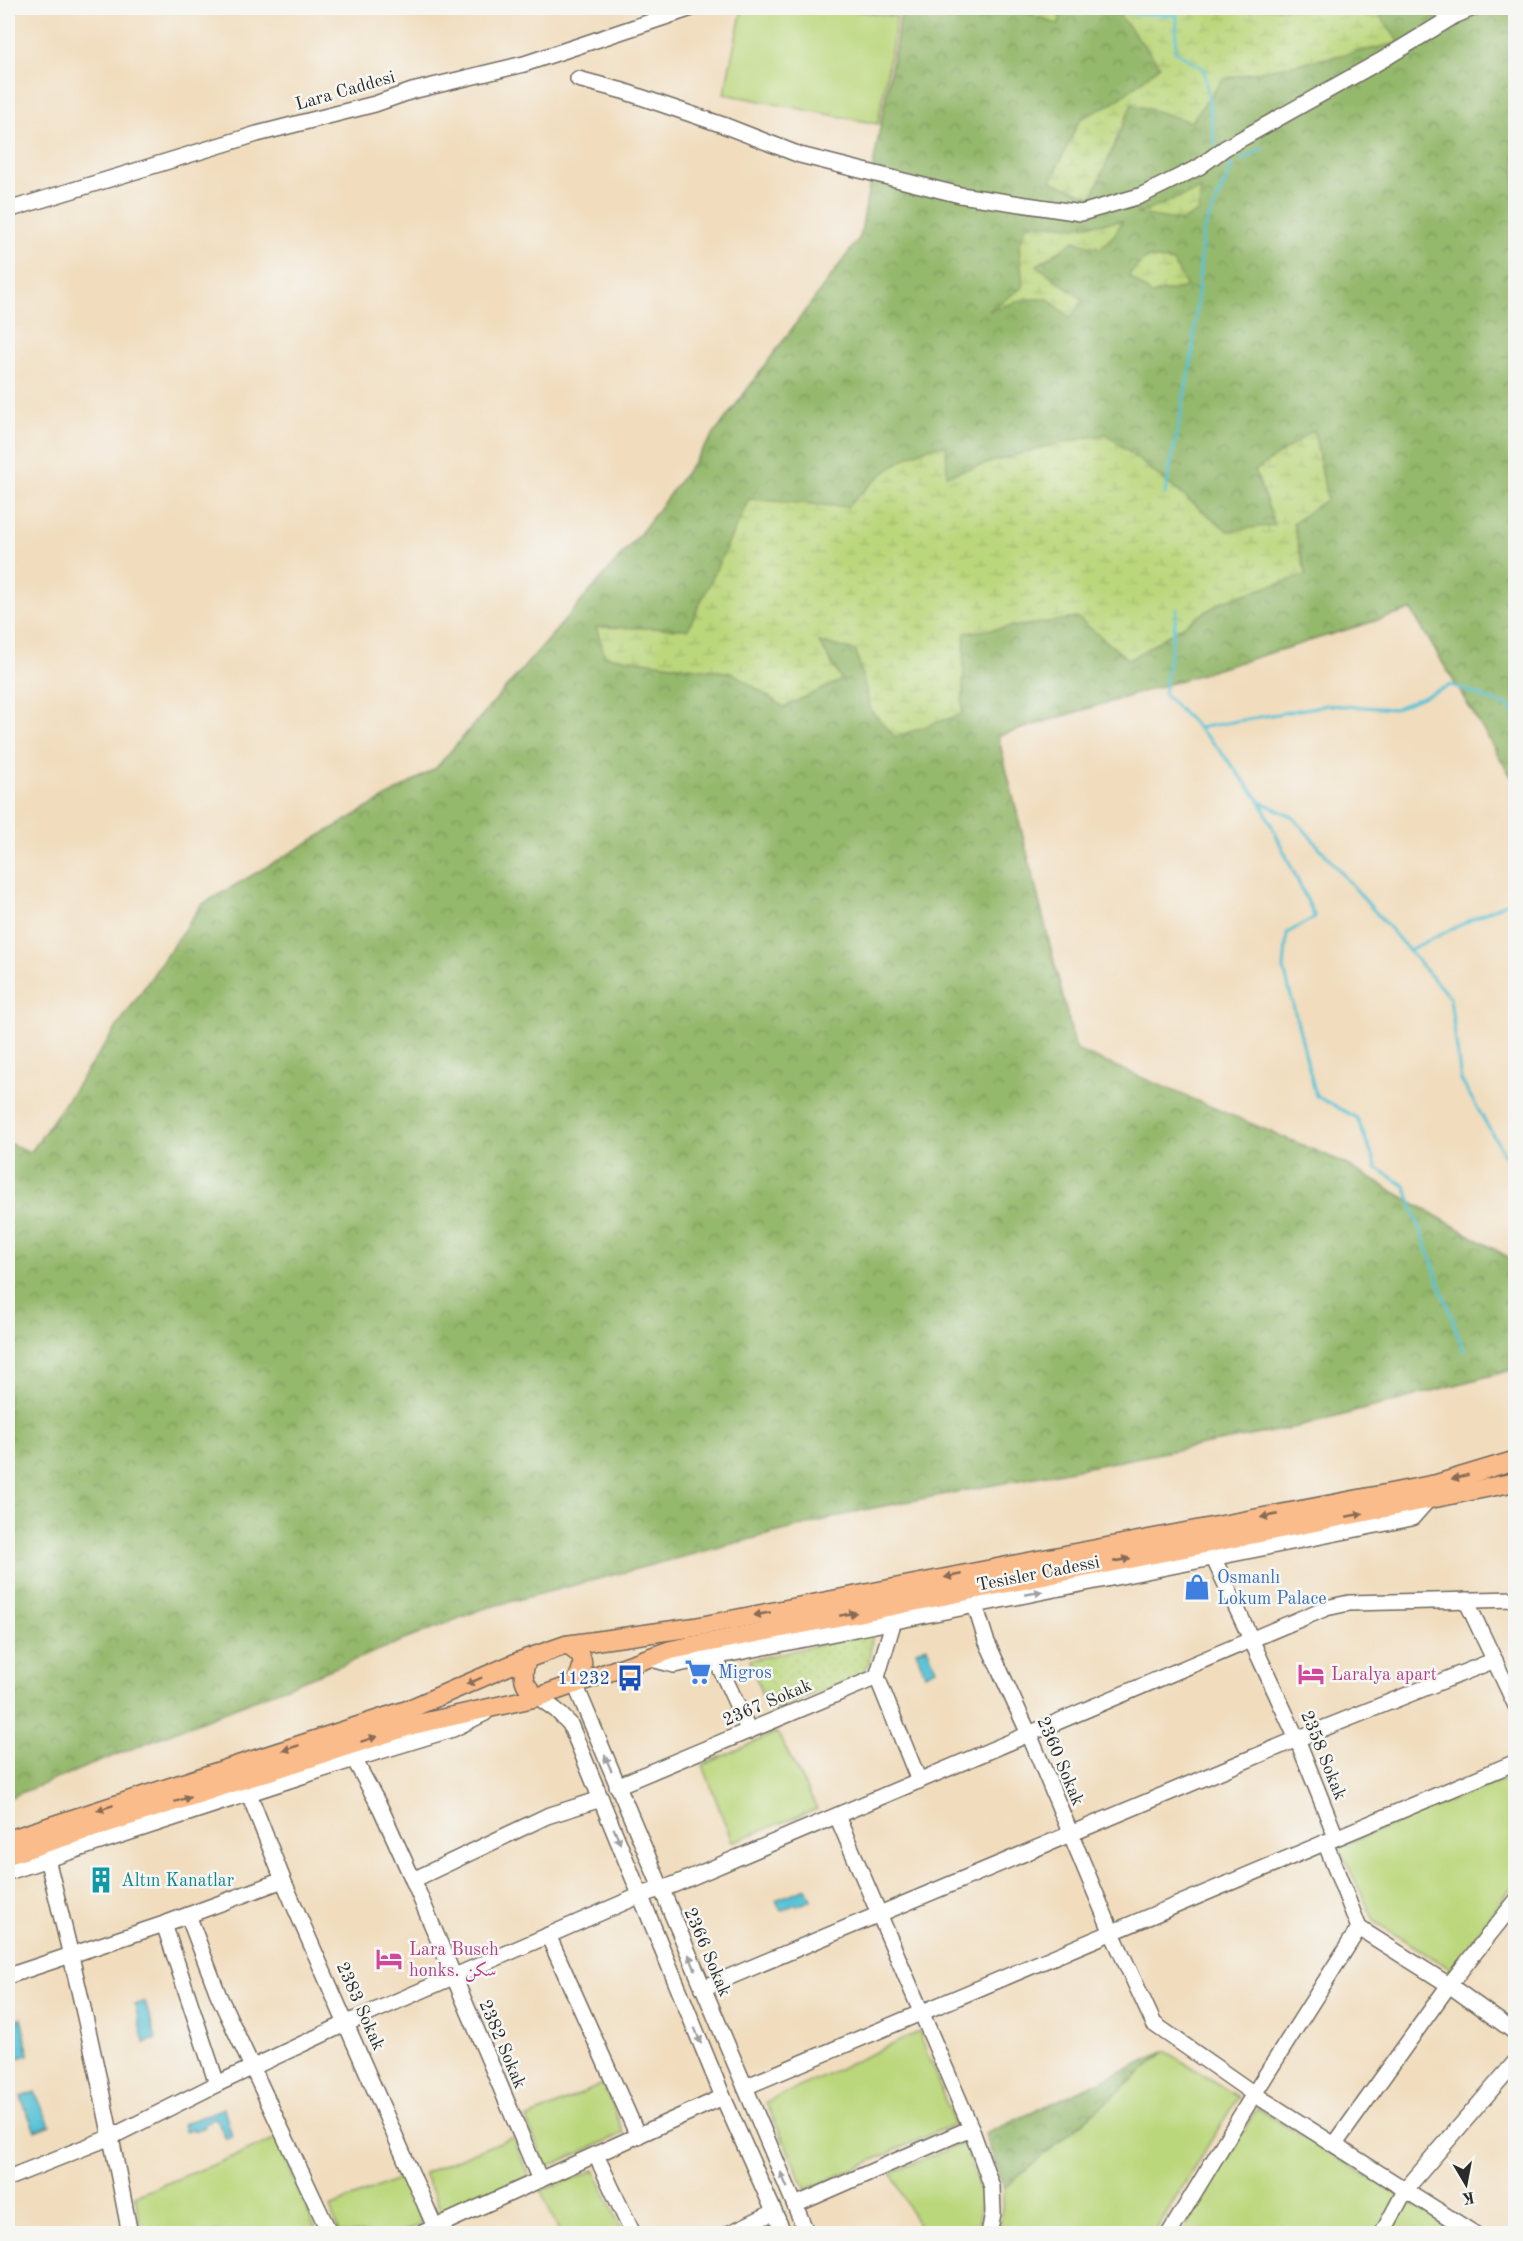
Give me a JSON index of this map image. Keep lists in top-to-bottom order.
{
  "streets": {
    "street": [
      "Lara Caddesi",
      "Tesisler Cadessi",
      "2367 Sokak",
      "2358 Sokak",
      "2360 Sokak",
      "2366 Sokak",
      "2383 Sokak",
      "2382 Sokak"
    ]
  },
  "crossings": [
    ["Tesisler Cadessi", "2358 Sokak"],
    ["Tesisler Cadessi", "2360 Sokak"],
    ["2367 Sokak", "2366 Sokak"]
  ],
  "places": {
    "shop": ["Osmanlı Lokum Palace"],
    "supermarket": ["Migros"],
    "hotel": ["Laralya apart", "Lara Busch honks. سكن"],
    "bus stop": ["11232"],
    "building": ["Altın Kanatlar"]
  },
  "north": "bottom"
}
